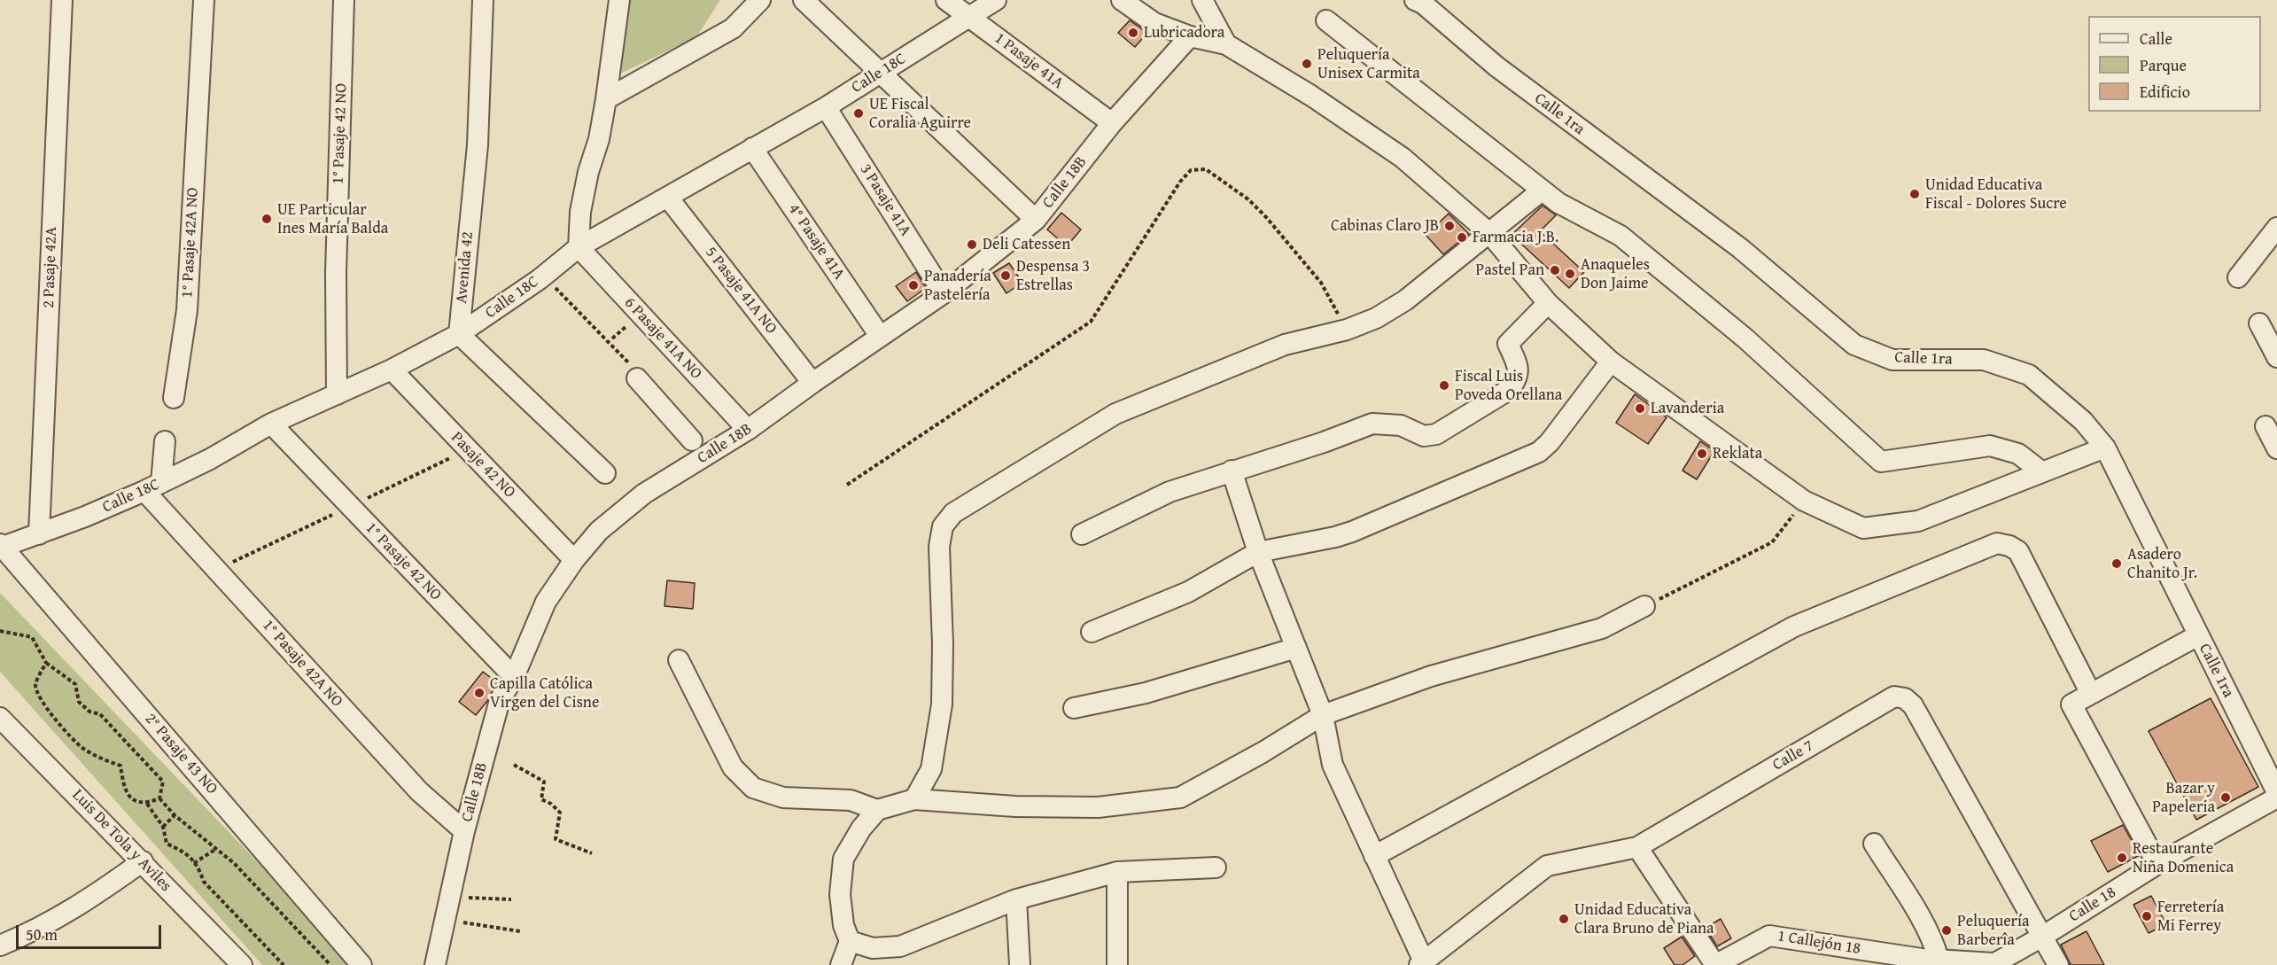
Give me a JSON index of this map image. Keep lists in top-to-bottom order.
{
  "streets": {
    "street": [
      "1 Pasaje 41A",
      "Calle 18C",
      "Calle 1ra",
      "1° Pasaje 42 NO",
      "Calle 18B",
      "3 Pasaje 41A",
      "4° Pasaje 41A",
      "1° Pasaje 42A NO",
      "2 Pasaje 42A",
      "Avenida 42",
      "5 Pasaje 41A NO",
      "6 Pasaje 41A NO",
      "Pasaje 42 NO",
      "2° Pasaje 43 NO",
      "Calle 7",
      "Luis De Tola y Aviles",
      "Calle 18",
      "1 Callejón 18"
    ]
  },
  "crossings": [
    ["1 Pasaje 41A", "Calle 18C"],
    ["1 Pasaje 41A", "Calle 18B"],
    ["Calle 18C", "1° Pasaje 42 NO"],
    ["Calle 18C", "3 Pasaje 41A"],
    ["Calle 18C", "4° Pasaje 41A"],
    ["Calle 18C", "1° Pasaje 42A NO"],
    ["Calle 18C", "2 Pasaje 42A"],
    ["Calle 18C", "Avenida 42"],
    ["Calle 18C", "5 Pasaje 41A NO"],
    ["Calle 18C", "6 Pasaje 41A NO"],
    ["Calle 18C", "Pasaje 42 NO"],
    ["Calle 18C", "2° Pasaje 43 NO"],
    ["1° Pasaje 42 NO", "Calle 18B"],
    ["Calle 18B", "3 Pasaje 41A"],
    ["Calle 18B", "4° Pasaje 41A"],
    ["Calle 18B", "1° Pasaje 42A NO"],
    ["Calle 18B", "5 Pasaje 41A NO"],
    ["Calle 18B", "6 Pasaje 41A NO"],
    ["Calle 18B", "Pasaje 42 NO"],
    ["Calle 7", "Calle 18"],
    ["Calle 18", "1 Callejón 18"]
  ],
  "places": [
    "Lubricadora",
    "Peluquería Unisex Carmita",
    "UE Fiscal Coralia Aguirre",
    "Unidad Educativa Fiscal - Dolores Sucre",
    "UE Particular Ines María Balda",
    "Cabinas Claro JB",
    "Farmacia J.B.",
    "Deli Catessen",
    "Pastel Pan",
    "Anaqueles Don Jaime",
    "Despensa 3 Estrellas",
    "Panadería Pastelería",
    "Fiscal Luis Poveda Orellana",
    "Lavanderia",
    "Reklata",
    "Asadero Chanito Jr.",
    "Capilla Católica Virgen del Cisne",
    "Bazar y Papeleria",
    "Restaurante Niña Domenica",
    "Ferretería Mi Ferrey",
    "Unidad Educativa Clara Bruno de Piana",
    "Peluquería Barberîa"
  ],
  "legend": ["Calle", "Parque", "Edificio"],
  "scale_bar": "50 m"
}
